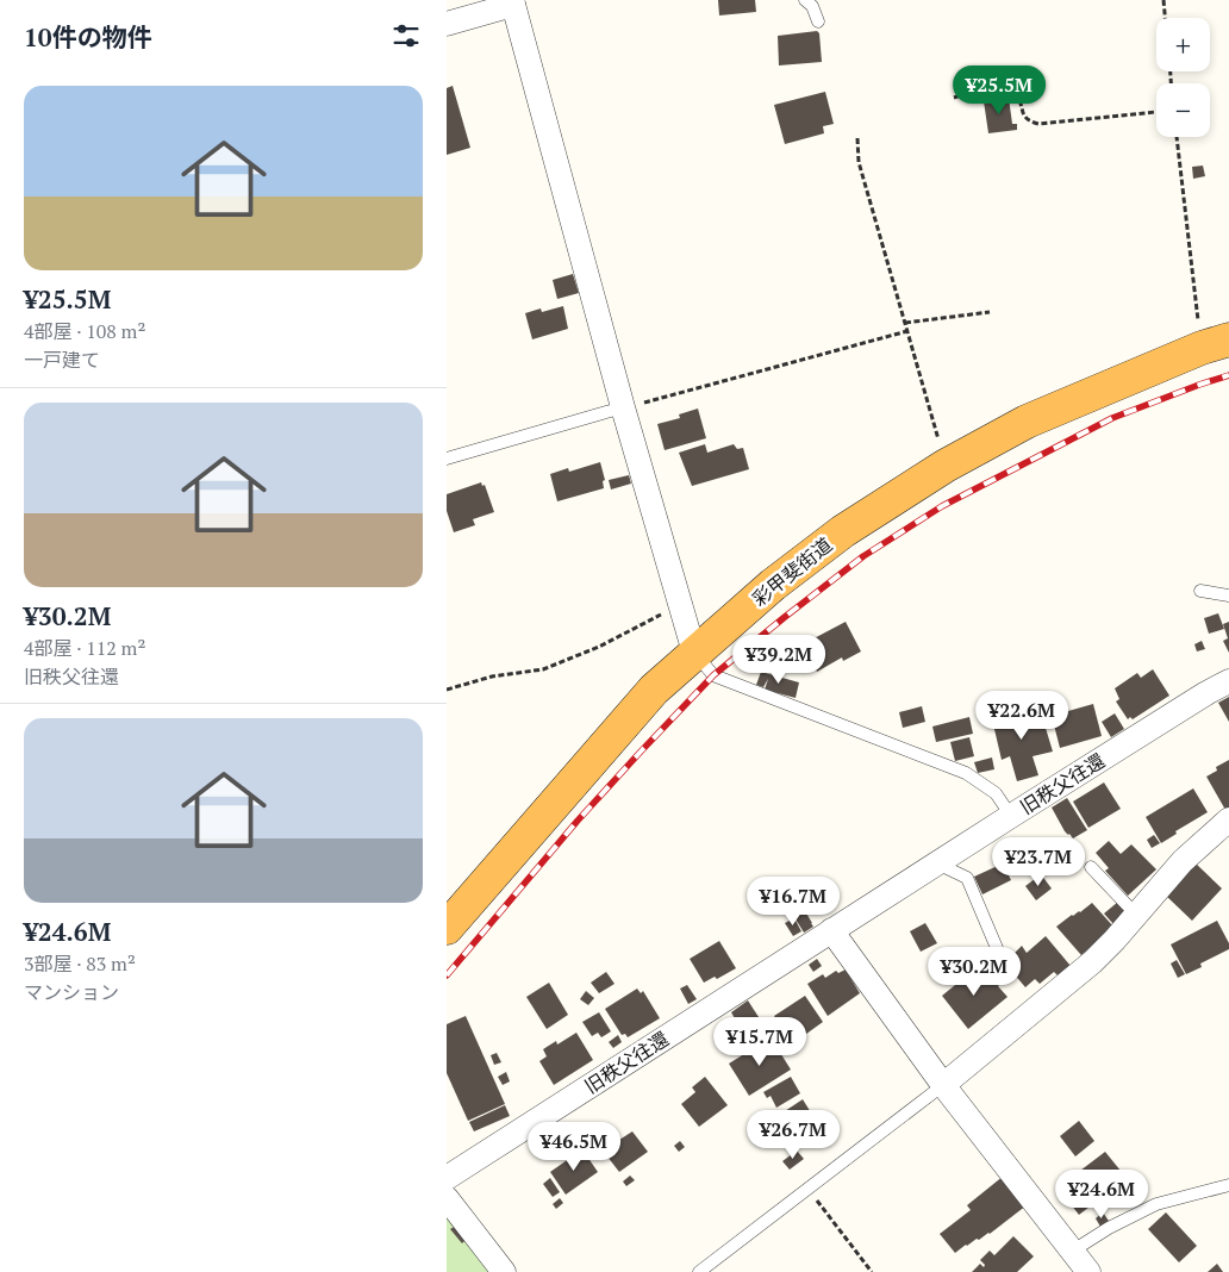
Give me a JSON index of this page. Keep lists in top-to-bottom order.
{
  "streets": {
    "highway": ["彩甲斐街道"],
    "street": ["旧秩父往還"]
  },
  "page": {
    "heading": "10件の物件",
    "map_buttons": ["+", "−"],
    "price": [
      "¥25.5M",
      "¥39.2M",
      "¥22.6M",
      "¥23.7M",
      "¥16.7M",
      "¥30.2M",
      "¥15.7M",
      "¥26.7M",
      "¥46.5M",
      "¥24.6M"
    ],
    "list": [
      {
        "name": "¥25.5M",
        "note": "4部屋 · 108 m² · 一戸建て"
      },
      {
        "name": "¥30.2M",
        "note": "4部屋 · 112 m² · 旧秩父往還"
      },
      {
        "name": "¥24.6M",
        "note": "3部屋 · 83 m² · マンション"
      }
    ]
  }
}
